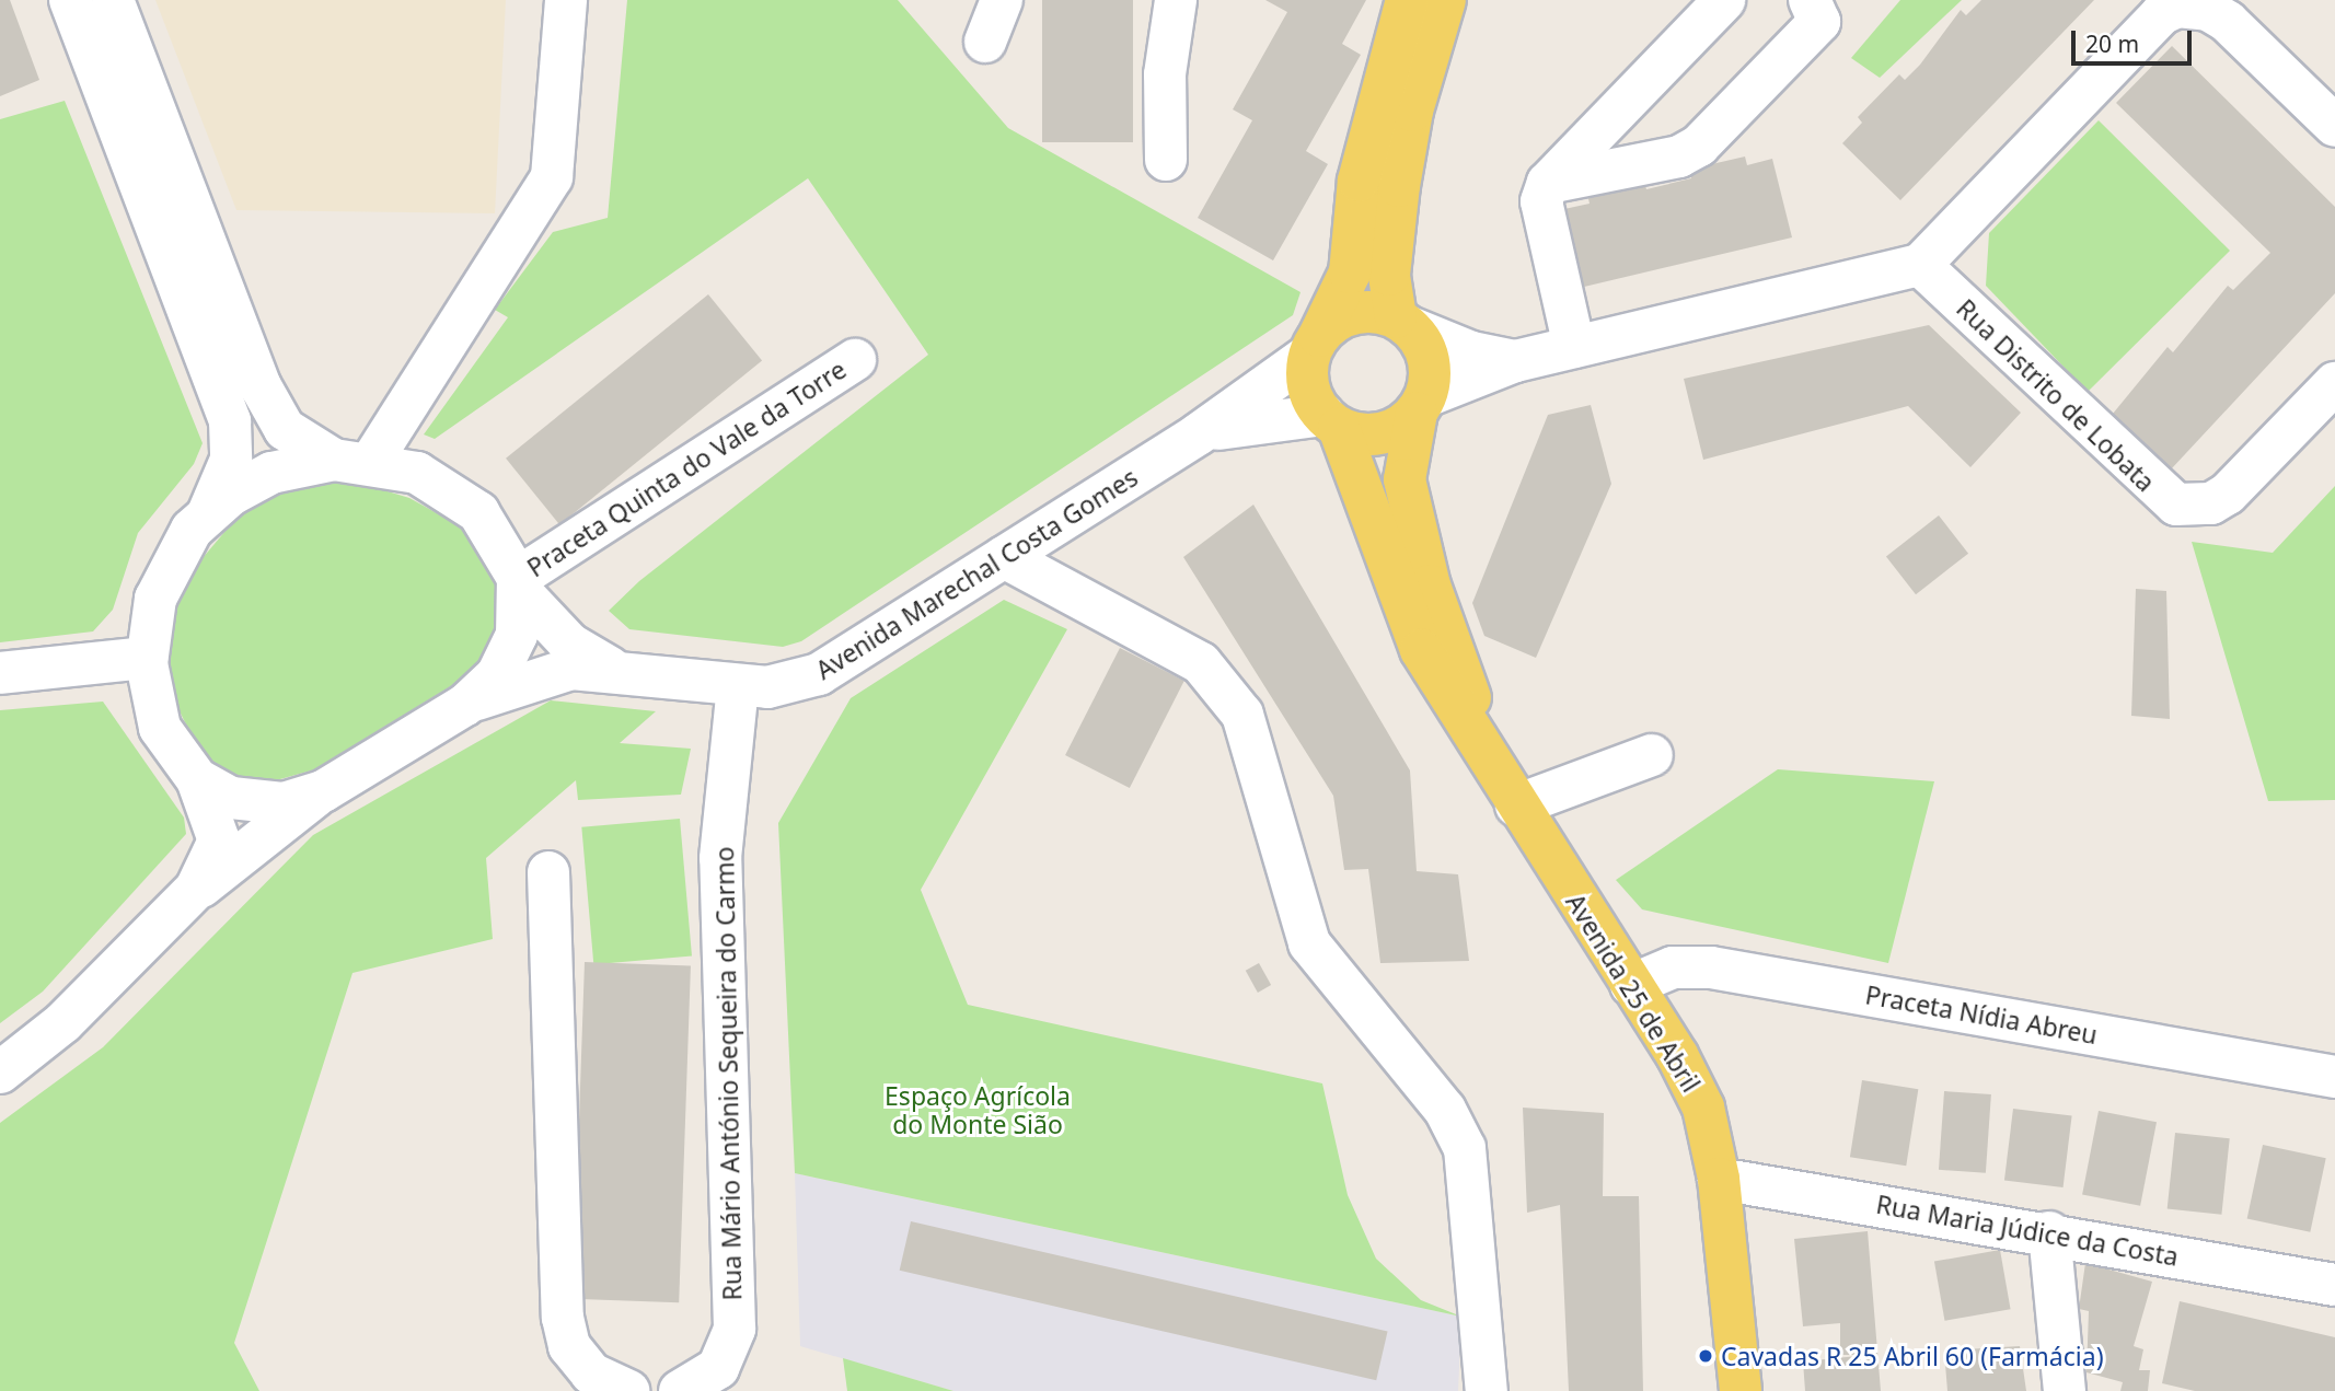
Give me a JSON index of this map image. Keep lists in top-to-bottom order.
{
  "streets": {
    "main road": ["Avenida 25 de Abril"],
    "street": [
      "Rua Distrito de Lobata",
      "Praceta Quinta do Vale da Torre",
      "Avenida Marechal Costa Gomes",
      "Praceta Nídia Abreu",
      "Rua Mário António Sequeira do Carmo",
      "Rua Maria Júdice da Costa"
    ]
  },
  "crossings": [
    ["Praceta Quinta do Vale da Torre", "Avenida Marechal Costa Gomes"],
    ["Avenida Marechal Costa Gomes", "Avenida 25 de Abril"],
    ["Avenida Marechal Costa Gomes", "Rua Mário António Sequeira do Carmo"],
    ["Avenida 25 de Abril", "Praceta Nídia Abreu"],
    ["Avenida 25 de Abril", "Rua Maria Júdice da Costa"]
  ],
  "parks": ["Espaço Agrícola do Monte Sião"],
  "places": ["Cavadas R 25 Abril 60 (Farmácia)"],
  "scale_bar": "20 m"
}
